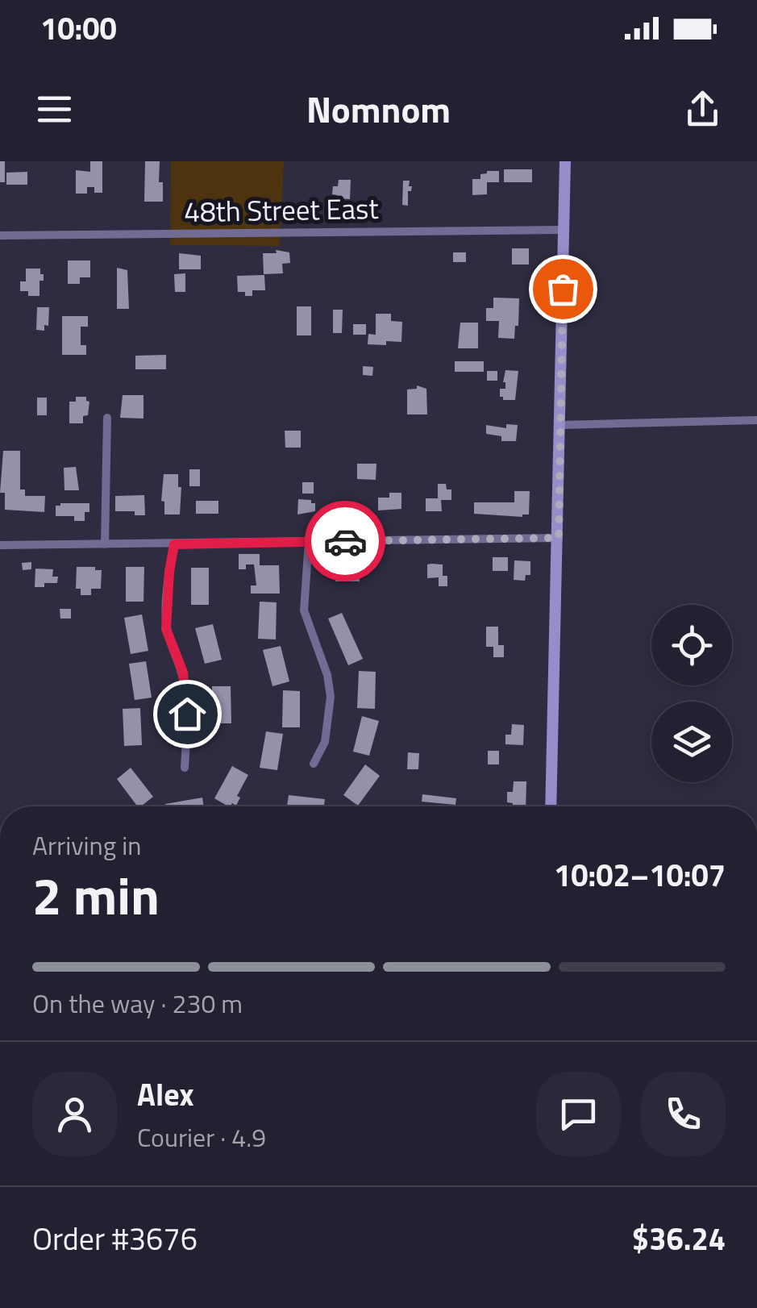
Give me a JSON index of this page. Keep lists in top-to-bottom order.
{
  "streets": {
    "street": ["48th Street East"]
  },
  "page": {
    "status": "10:00",
    "header": "Nomnom",
    "heading": ["2 min", "Arriving in", "10:02–10:07"],
    "panel": [
      "Alex",
      "Courier · 4.9",
      "Order #3676",
      "$36.24"
    ],
    "bar": "On the way · 230 m"
  }
}
